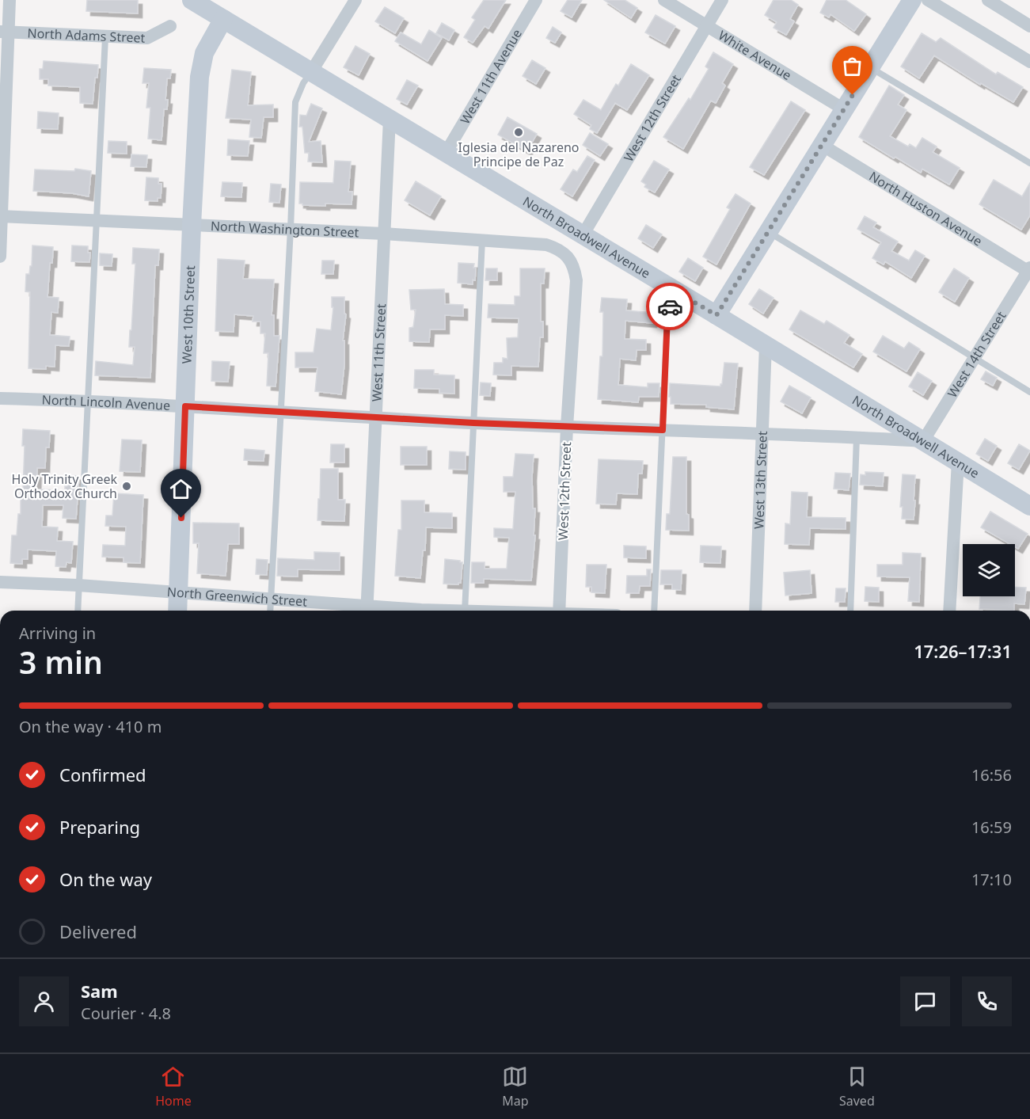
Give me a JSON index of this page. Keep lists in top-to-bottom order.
{
  "streets": {
    "main road": ["North Broadwell Avenue", "West 10th Street"],
    "street": [
      "North Adams Street",
      "White Avenue",
      "West 11th Avenue",
      "West 12th Street",
      "North Huston Avenue",
      "North Washington Street",
      "West 11th Street",
      "West 14th Street",
      "North Lincoln Avenue",
      "West 13th Street",
      "North Greenwich Street"
    ]
  },
  "crossings": [
    ["White Avenue", "West 12th Street"],
    ["West 11th Avenue", "North Broadwell Avenue"],
    ["West 12th Street", "North Washington Street"],
    ["West 12th Street", "North Broadwell Avenue"],
    ["West 12th Street", "North Lincoln Avenue"],
    ["North Huston Avenue", "West 14th Street"],
    ["North Washington Street", "West 10th Street"],
    ["North Washington Street", "West 11th Street"],
    ["North Broadwell Avenue", "West 10th Street"],
    ["North Broadwell Avenue", "West 11th Street"],
    ["North Broadwell Avenue", "West 14th Street"],
    ["North Broadwell Avenue", "North Lincoln Avenue"],
    ["North Broadwell Avenue", "West 13th Street"],
    ["West 10th Street", "North Lincoln Avenue"],
    ["West 10th Street", "North Greenwich Street"],
    ["West 11th Street", "North Lincoln Avenue"],
    ["West 11th Street", "North Greenwich Street"],
    ["West 14th Street", "North Lincoln Avenue"],
    ["North Lincoln Avenue", "West 13th Street"]
  ],
  "places": ["Iglesia del Nazareno Principe de Paz", "Holy Trinity Greek Orthodox Church"],
  "page": {
    "heading": ["3 min", "Arriving in", "17:26–17:31"],
    "panel": ["Sam", "Courier · 4.8"],
    "bar": "On the way · 410 m",
    "list": [
      ["Confirmed", "16:56"],
      ["Preparing", "16:59"],
      ["On the way", "17:10"],
      "Delivered"
    ],
    "tabs": ["Home", "Map", "Saved"]
  }
}
